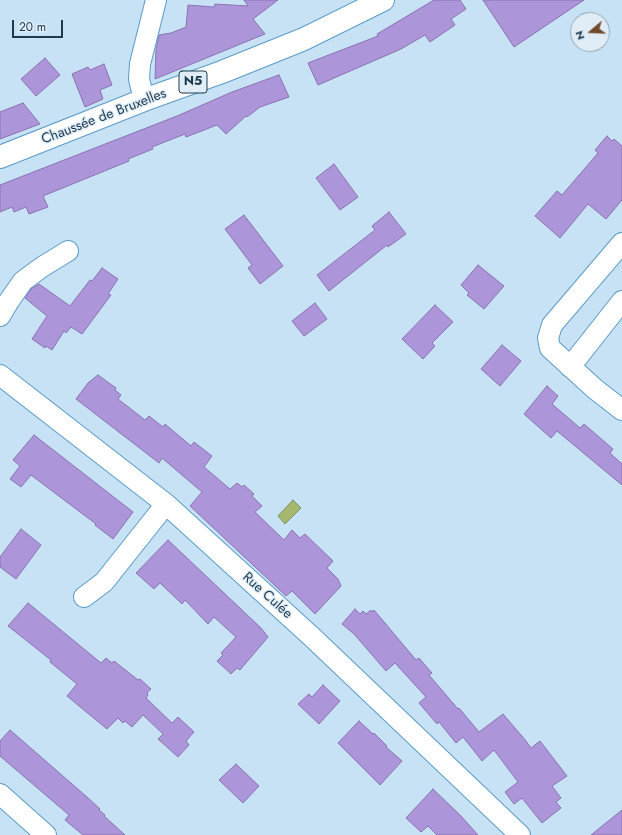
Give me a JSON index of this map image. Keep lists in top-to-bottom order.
{
  "streets": {
    "main road": ["N5", "Chaussée de Bruxelles"],
    "street": ["Rue Culée"]
  },
  "scale_bar": "20 m",
  "north": "left"
}
